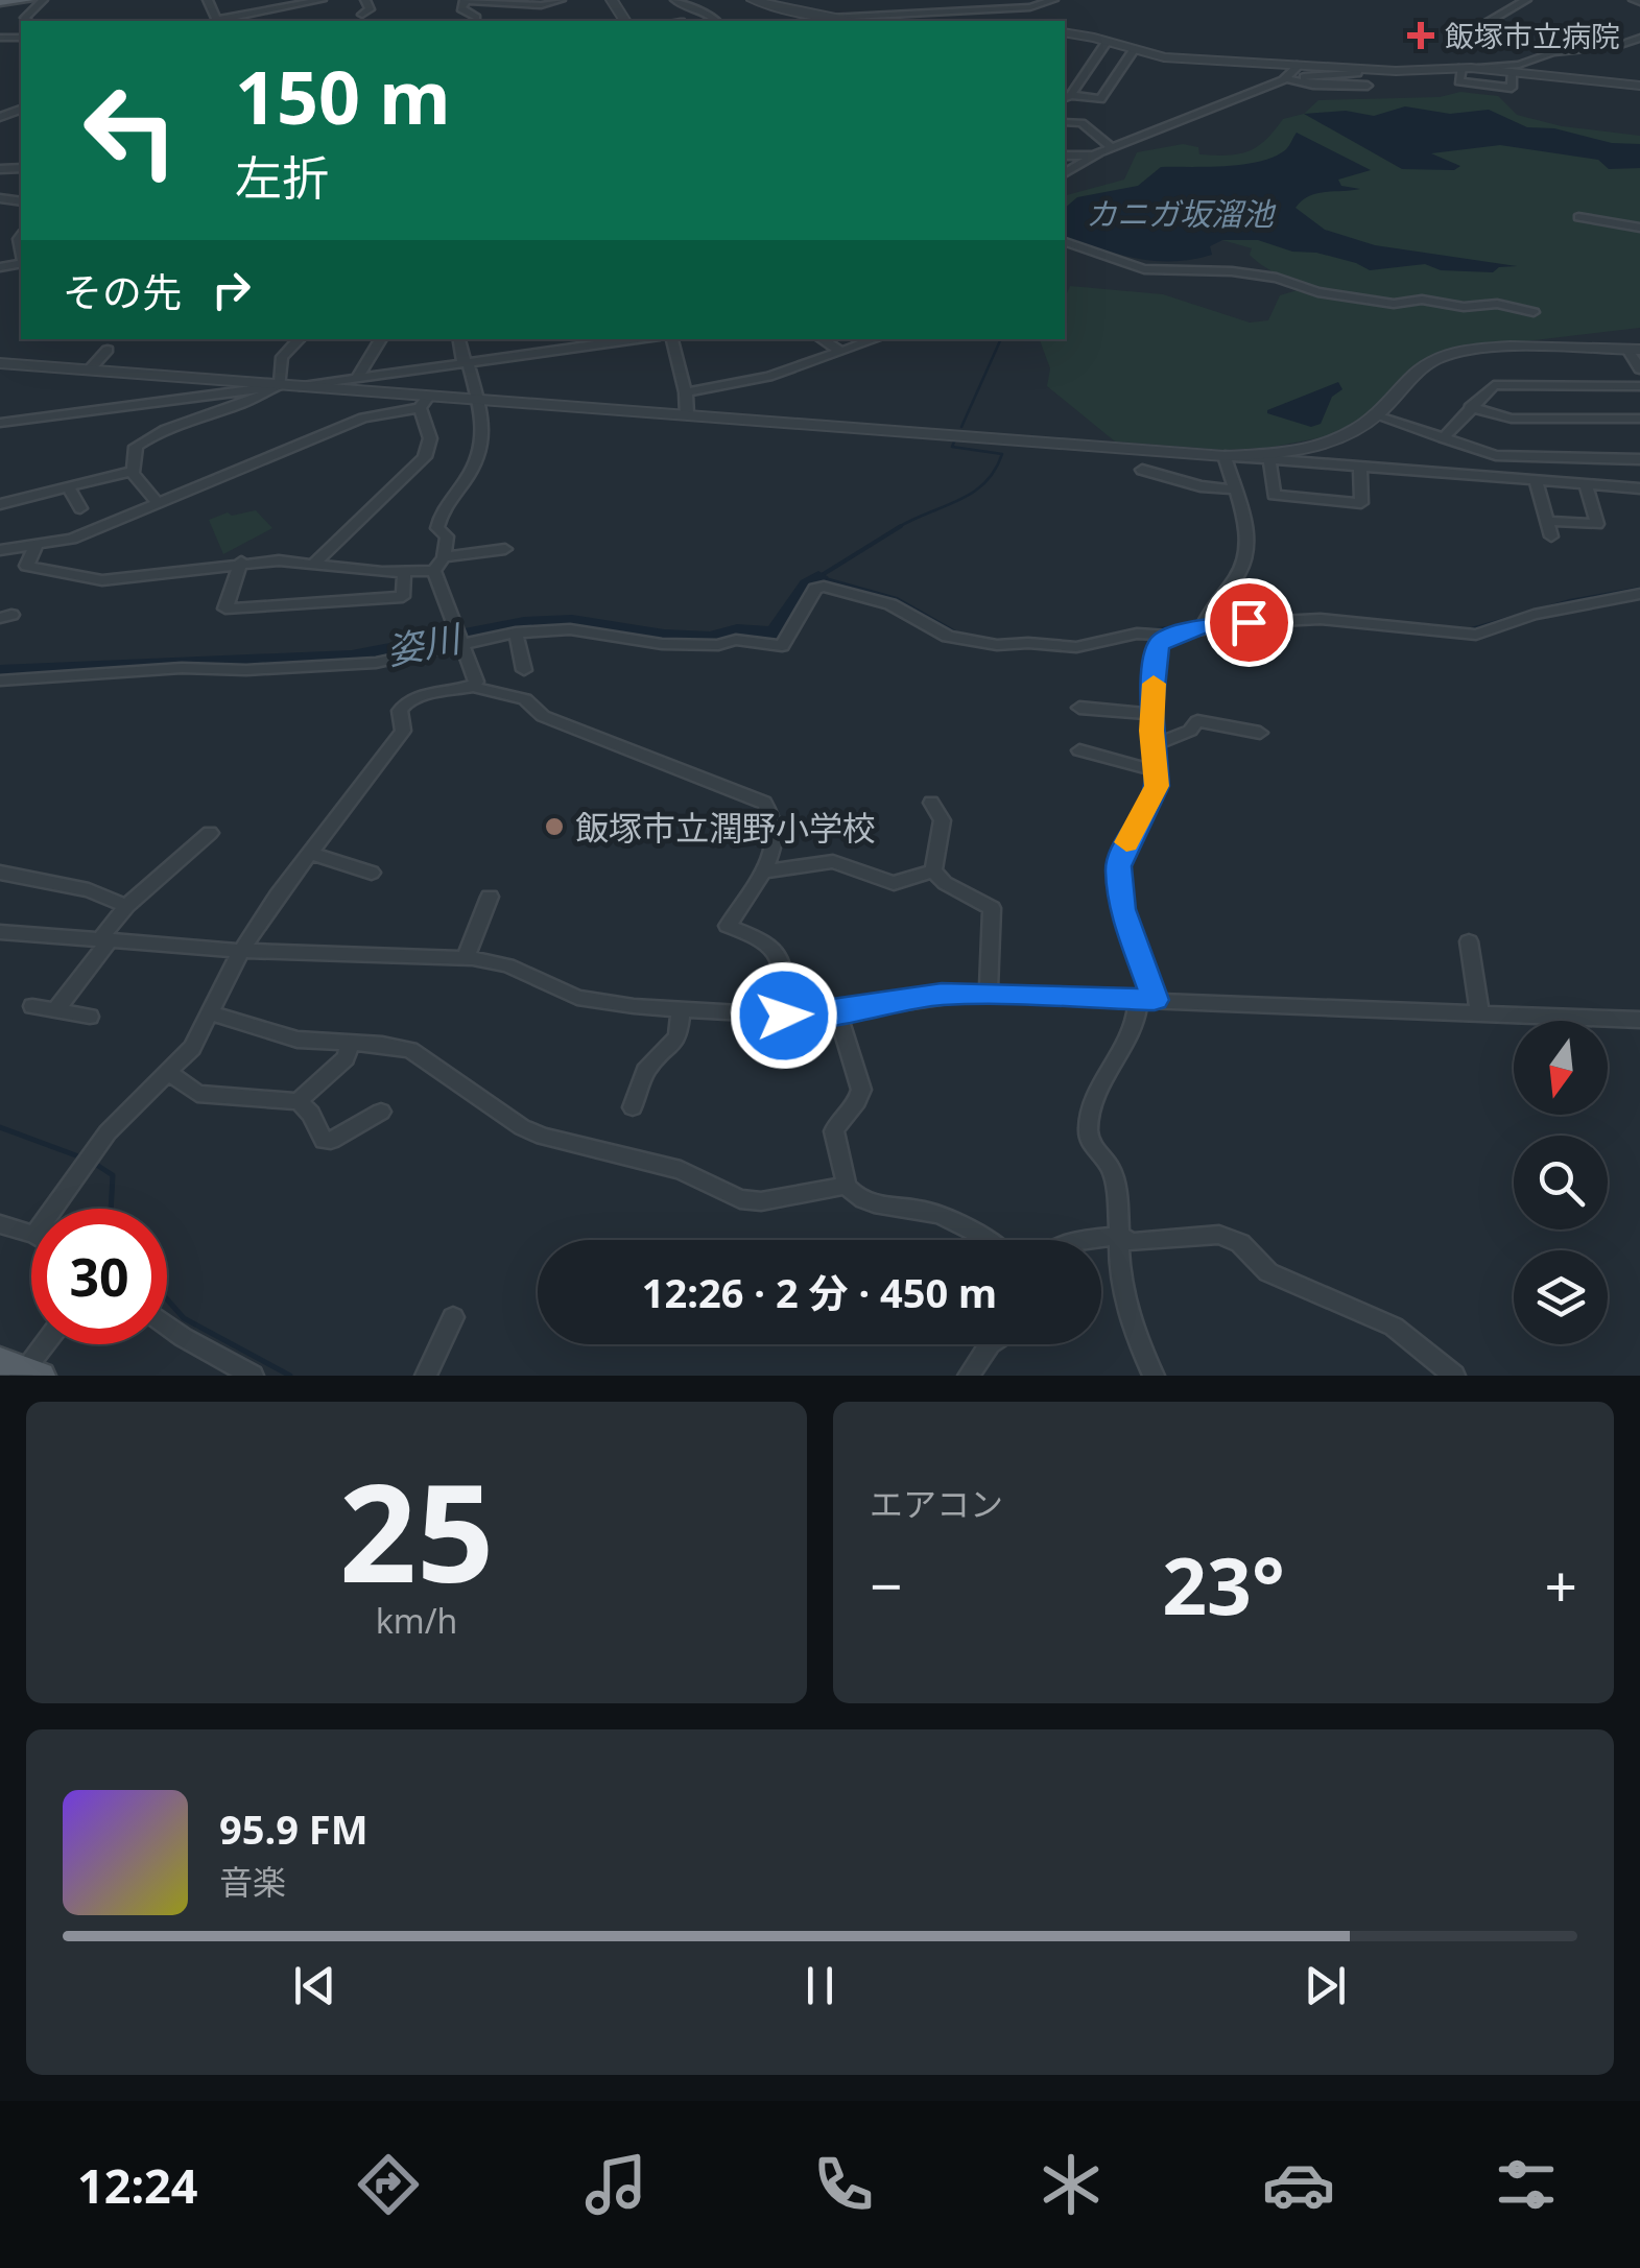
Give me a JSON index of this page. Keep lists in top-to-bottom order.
{
  "water": ["カニガ坂溜池", "姿川"],
  "places": {
    "health": ["飯塚市立病院"],
    "other": ["飯塚市立潤野小学校"]
  },
  "north": "bottom",
  "page": {
    "turn": ["150 m", "左折"],
    "then": "その先",
    "limit": "30",
    "trip": "12:26 · 2 分 · 450 m",
    "tile": [
      ["25", "km/h"],
      "エアコン"
    ],
    "heat": ["−", "23°", "+"],
    "song": ["95.9 FM", "音楽"],
    "tabs": "12:24"
  }
}
